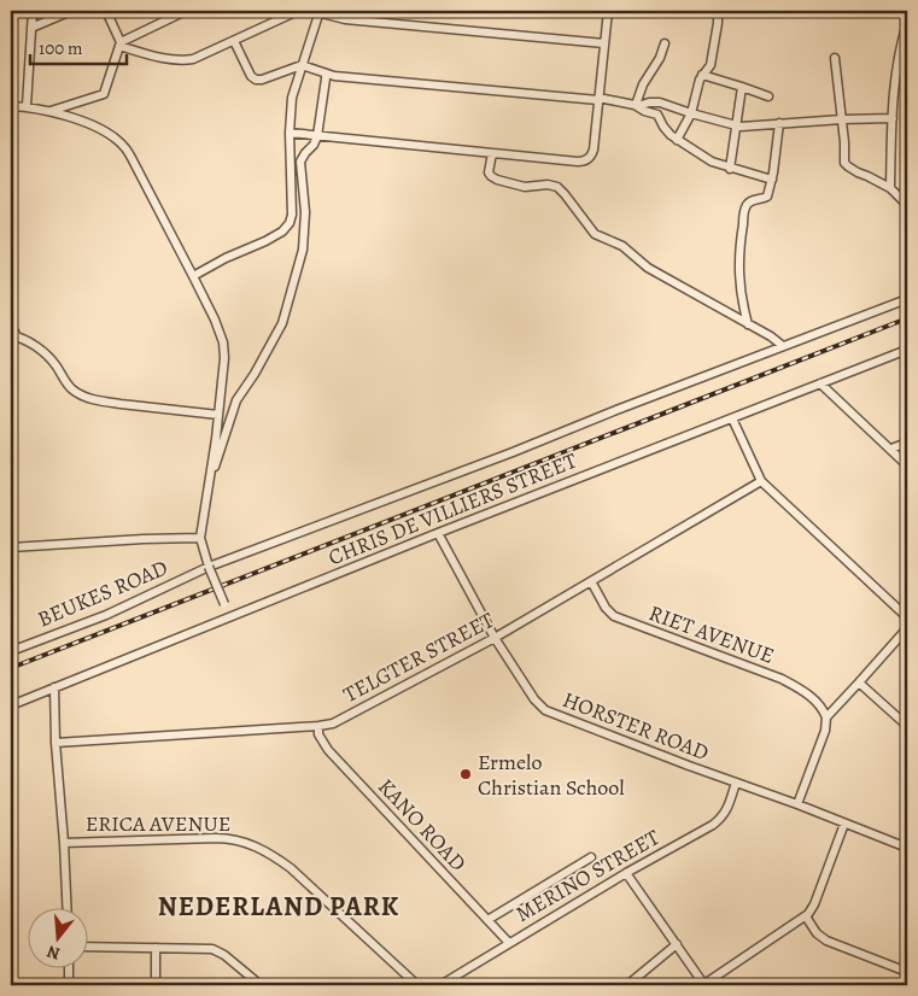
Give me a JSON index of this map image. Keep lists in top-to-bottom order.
{
  "streets": {
    "street": [
      "CHRIS DE VILLIERS STREET",
      "BEUKES ROAD",
      "RIET AVENUE",
      "TELGTER STREET",
      "HORSTER ROAD",
      "ERICA AVENUE",
      "KANO ROAD",
      "MERINO STREET"
    ]
  },
  "crossings": [
    ["CHRIS DE VILLIERS STREET", "HORSTER ROAD"],
    ["RIET AVENUE", "TELGTER STREET"],
    ["TELGTER STREET", "HORSTER ROAD"],
    ["TELGTER STREET", "KANO ROAD"],
    ["HORSTER ROAD", "MERINO STREET"],
    ["KANO ROAD", "MERINO STREET"]
  ],
  "districts": ["NEDERLAND PARK"],
  "places": ["Ermelo Christian School"],
  "scale_bar": "100 m",
  "north": "bottom"
}
